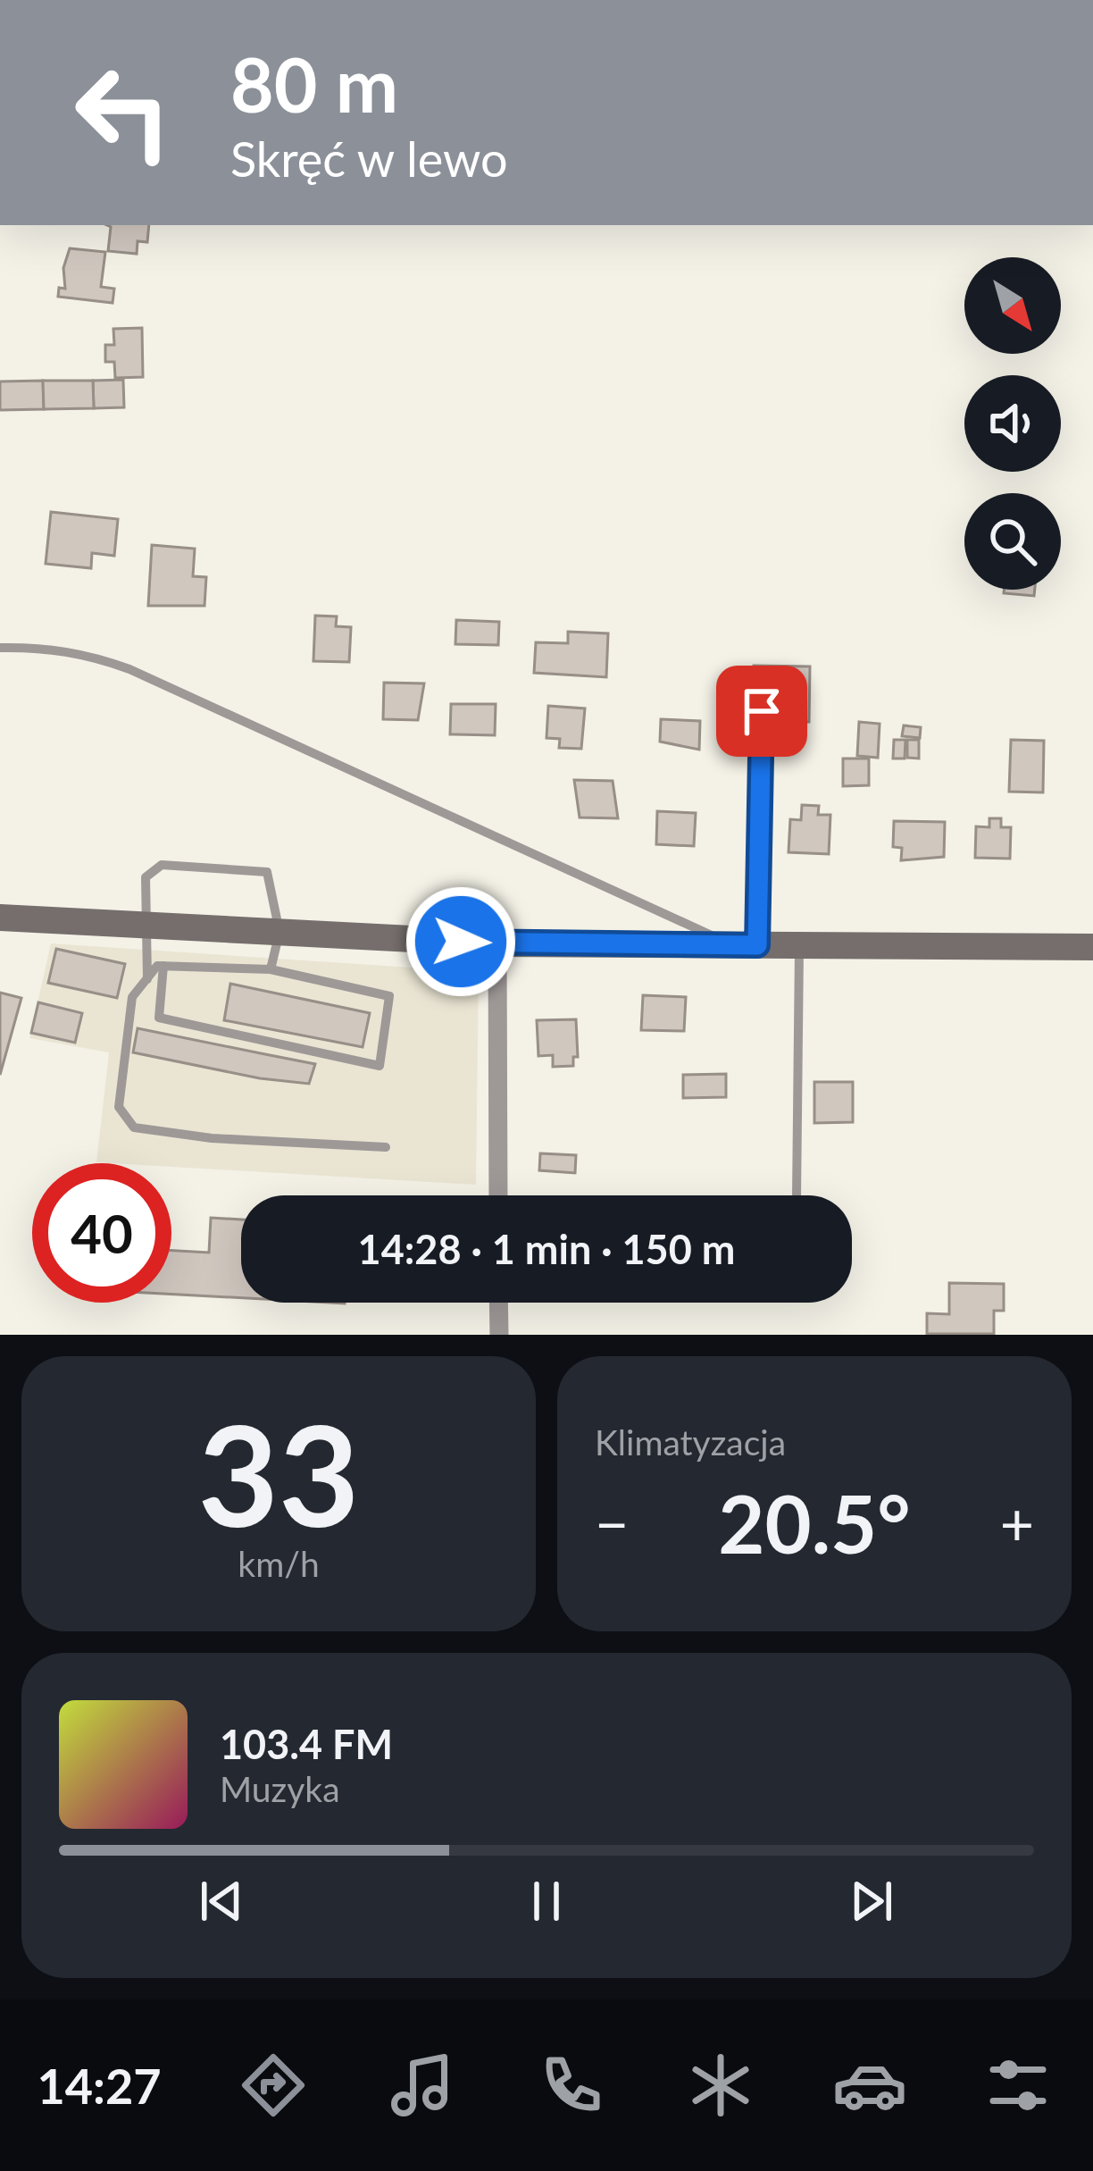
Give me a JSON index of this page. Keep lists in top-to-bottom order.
{
  "north": "bottom right",
  "page": {
    "turn": ["80 m", "Skręć w lewo"],
    "limit": "40",
    "trip": "14:28 · 1 min · 150 m",
    "tile": [
      ["33", "km/h"],
      "Klimatyzacja"
    ],
    "heat": ["−", "20.5°", "+"],
    "song": ["103.4 FM", "Muzyka"],
    "tabs": "14:27"
  }
}
